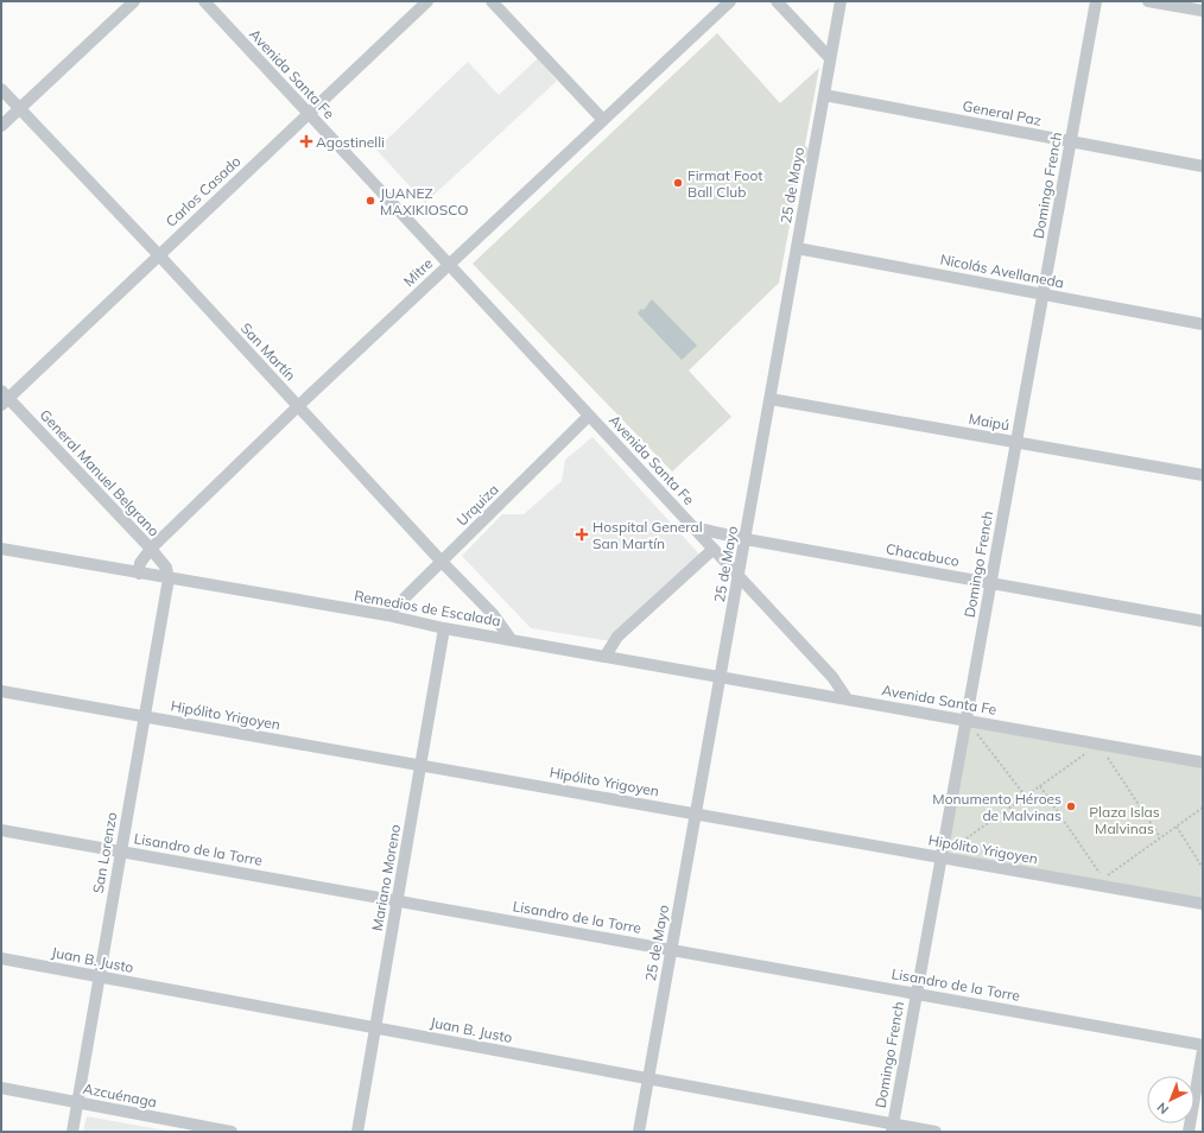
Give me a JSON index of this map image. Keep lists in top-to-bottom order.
{
  "streets": {
    "street": [
      "Avenida Santa Fe",
      "General Paz",
      "25 de Mayo",
      "Domingo French",
      "Carlos Casado",
      "Nicolás Avellaneda",
      "Mitre",
      "San Martín",
      "Maipú",
      "General Manuel Belgrano",
      "Urquiza",
      "Chacabuco",
      "Remedios de Escalada",
      "Hipólito Yrigoyen",
      "Lisandro de la Torre",
      "San Lorenzo",
      "Mariano Moreno",
      "Juan B. Justo",
      "Azcuénaga"
    ]
  },
  "crossings": [
    ["Avenida Santa Fe", "25 de Mayo"],
    ["Avenida Santa Fe", "Domingo French"],
    ["Avenida Santa Fe", "Carlos Casado"],
    ["Avenida Santa Fe", "Mitre"],
    ["Avenida Santa Fe", "Urquiza"],
    ["Avenida Santa Fe", "Chacabuco"],
    ["Avenida Santa Fe", "Remedios de Escalada"],
    ["General Paz", "25 de Mayo"],
    ["General Paz", "Domingo French"],
    ["25 de Mayo", "Nicolás Avellaneda"],
    ["25 de Mayo", "Maipú"],
    ["25 de Mayo", "Chacabuco"],
    ["25 de Mayo", "Remedios de Escalada"],
    ["25 de Mayo", "Hipólito Yrigoyen"],
    ["25 de Mayo", "Lisandro de la Torre"],
    ["25 de Mayo", "Juan B. Justo"],
    ["Domingo French", "Nicolás Avellaneda"],
    ["Domingo French", "Maipú"],
    ["Domingo French", "Chacabuco"],
    ["Domingo French", "Hipólito Yrigoyen"],
    ["Domingo French", "Lisandro de la Torre"],
    ["Domingo French", "Juan B. Justo"],
    ["Carlos Casado", "San Martín"],
    ["Carlos Casado", "General Manuel Belgrano"],
    ["Mitre", "San Martín"],
    ["Mitre", "General Manuel Belgrano"],
    ["Mitre", "Remedios de Escalada"],
    ["San Martín", "Urquiza"],
    ["San Martín", "Remedios de Escalada"],
    ["General Manuel Belgrano", "Remedios de Escalada"],
    ["General Manuel Belgrano", "San Lorenzo"],
    ["Urquiza", "Remedios de Escalada"],
    ["Remedios de Escalada", "San Lorenzo"],
    ["Remedios de Escalada", "Mariano Moreno"],
    ["Hipólito Yrigoyen", "San Lorenzo"],
    ["Hipólito Yrigoyen", "Mariano Moreno"],
    ["Lisandro de la Torre", "San Lorenzo"],
    ["Lisandro de la Torre", "Mariano Moreno"],
    ["San Lorenzo", "Juan B. Justo"],
    ["San Lorenzo", "Azcuénaga"],
    ["Mariano Moreno", "Juan B. Justo"]
  ],
  "parks": ["Plaza Islas Malvinas"],
  "places": {
    "health": ["Agostinelli", "Hospital General San Martín"],
    "other": ["Firmat Foot Ball Club", "JUANEZ MAXIKIOSCO", "Monumento Héroes de Malvinas"]
  },
  "north": "bottom left"
}
